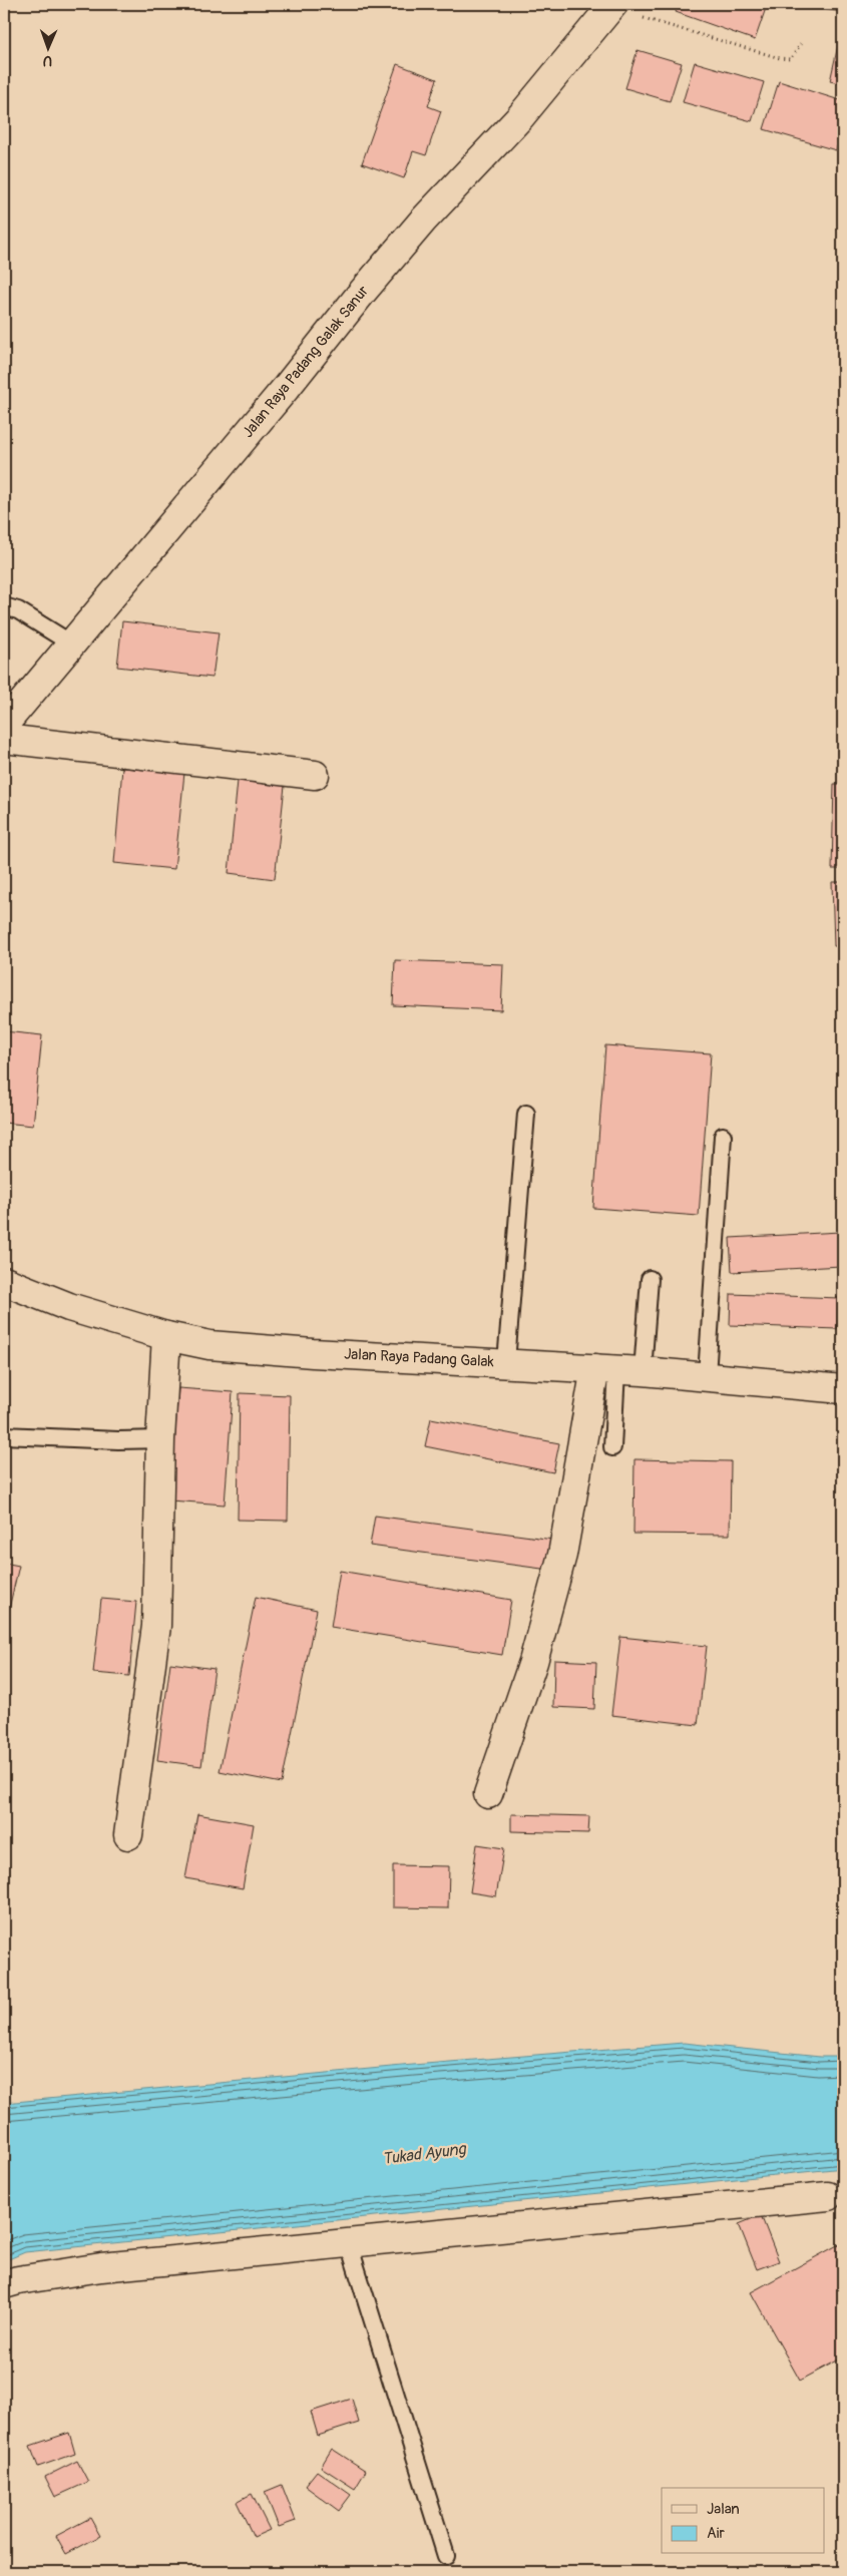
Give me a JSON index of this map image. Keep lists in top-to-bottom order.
{
  "streets": {
    "street": ["Jalan Raya Padang Galak Sanur", "Jalan Raya Padang Galak"]
  },
  "water": ["Tukad Ayung"],
  "legend": ["Jalan", "Air"],
  "north": "bottom"
}
